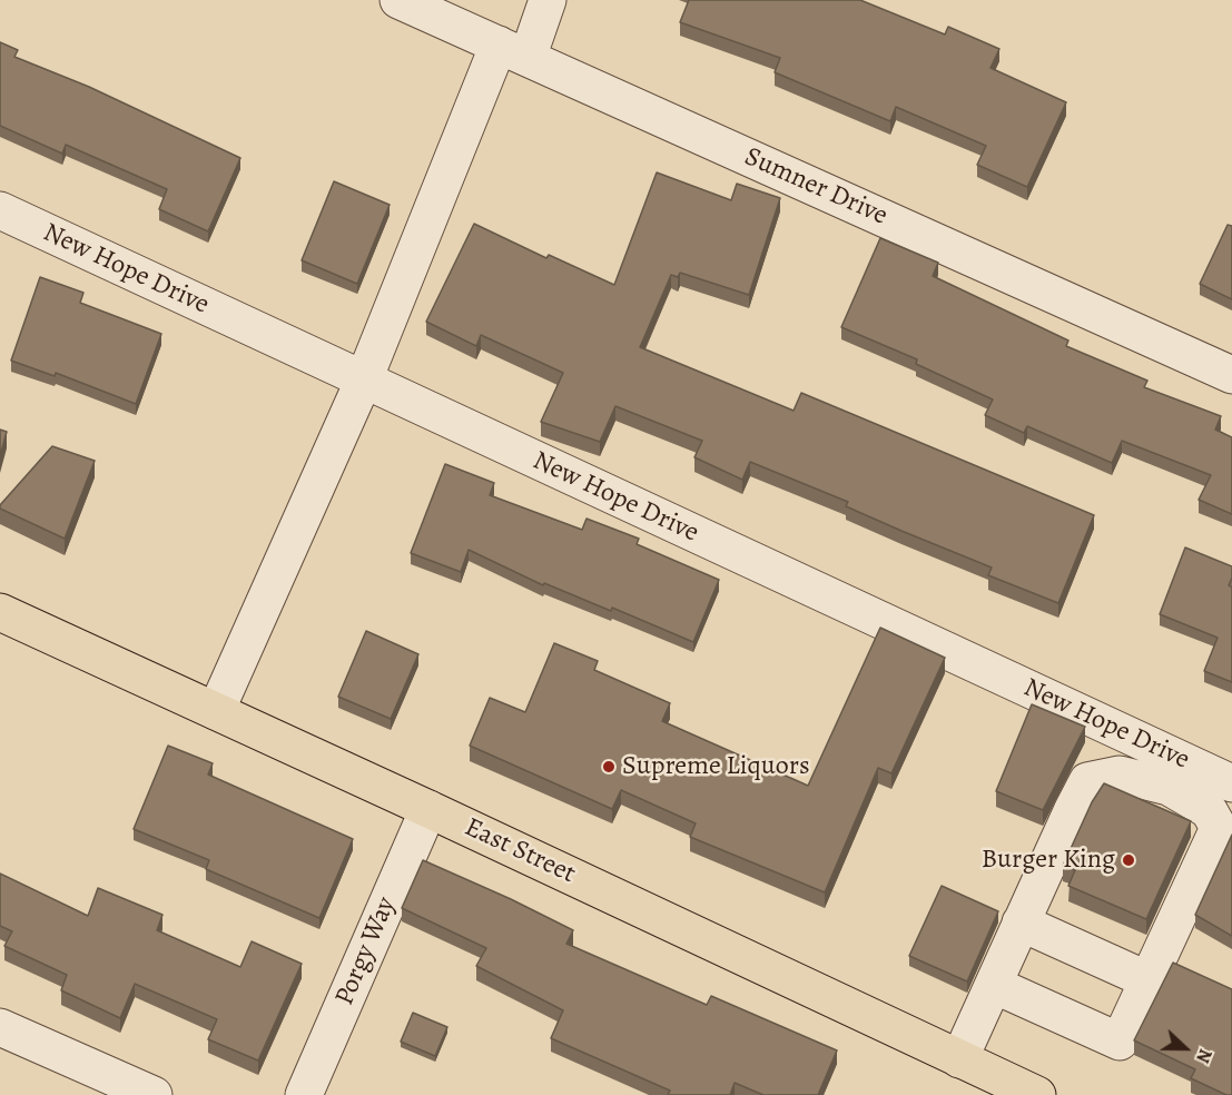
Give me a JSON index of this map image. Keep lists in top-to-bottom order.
{
  "streets": {
    "main road": ["East Street"],
    "street": ["Sumner Drive", "New Hope Drive", "Porgy Way"]
  },
  "crossings": [
    ["East Street", "Porgy Way"]
  ],
  "places": ["Supreme Liquors", "Burger King"],
  "north": "right"
}
